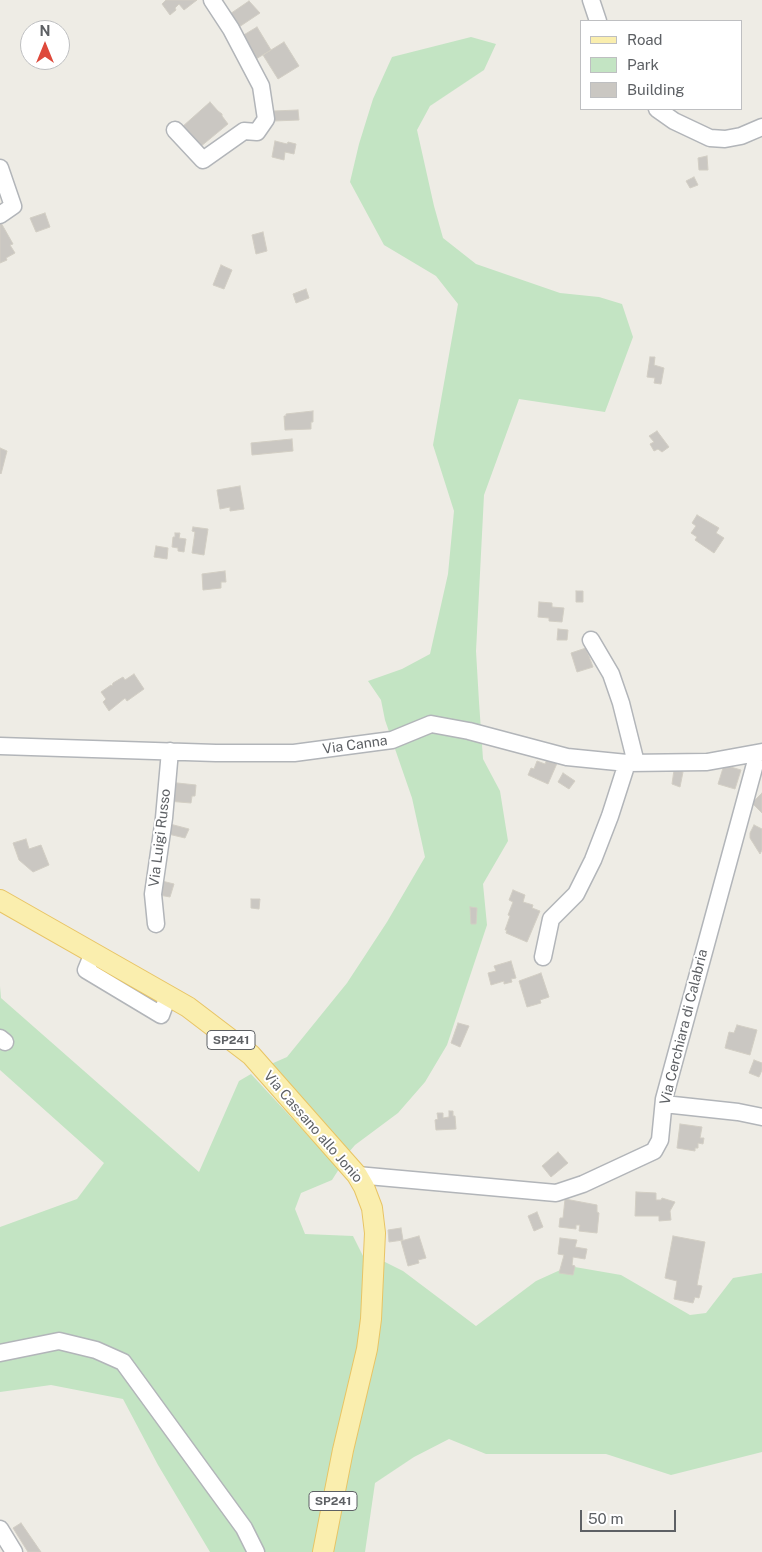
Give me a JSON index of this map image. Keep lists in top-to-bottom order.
{
  "streets": {
    "main road": ["SP241", "Via Cassano allo Jonio"],
    "street": ["Via Canna", "Via Luigi Russo", "Via Cerchiara di Calabria"]
  },
  "crossings": [
    ["Via Canna", "Via Luigi Russo"],
    ["Via Canna", "Via Cerchiara di Calabria"],
    ["Via Cerchiara di Calabria", "Via Cassano allo Jonio"]
  ],
  "legend": ["Road", "Park", "Building"],
  "scale_bar": "50 m",
  "north": "top"
}
